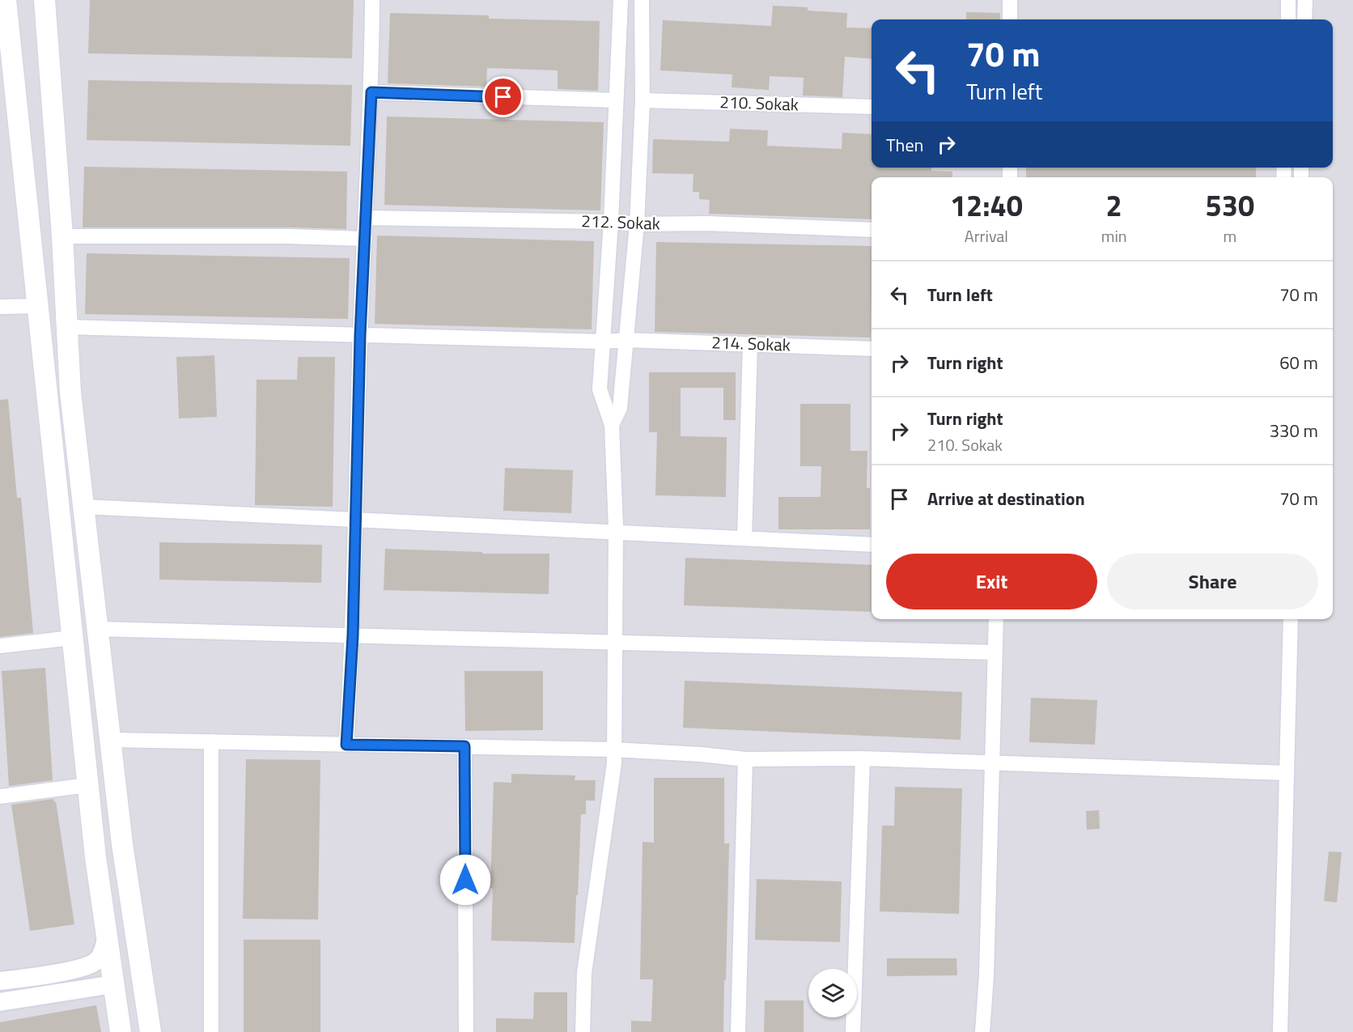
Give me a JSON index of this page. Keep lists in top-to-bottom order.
{
  "streets": {
    "street": ["210. Sokak", "212. Sokak", "214. Sokak"]
  },
  "page": {
    "turn": ["70 m", "Turn left"],
    "then": "Then",
    "eta": [
      "12:40",
      "Arrival",
      "2",
      "min",
      "530",
      "m"
    ],
    "list": [
      {
        "name": "Turn left",
        "value": "70 m"
      },
      {
        "name": "Turn right",
        "value": "60 m"
      },
      {
        "name": "Turn right",
        "note": "210. Sokak",
        "value": "330 m"
      },
      {
        "name": "Arrive at destination",
        "value": "70 m"
      }
    ],
    "buttons": ["Exit", "Share"]
  }
}
